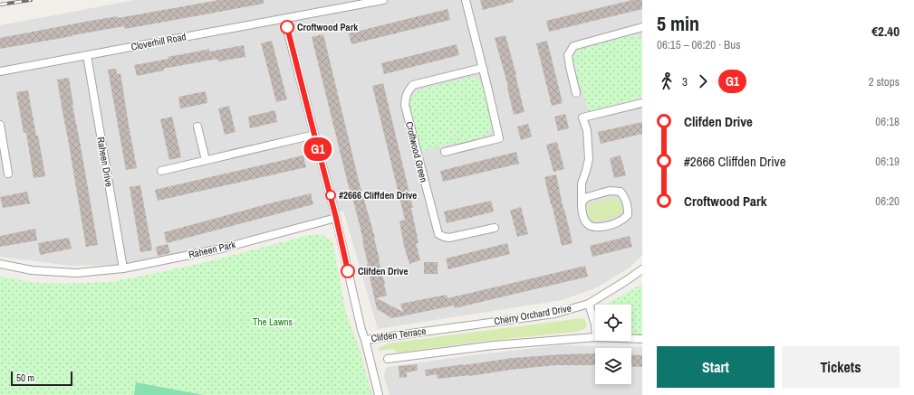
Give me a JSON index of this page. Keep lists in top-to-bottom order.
{
  "streets": {
    "street": [
      "Cloverhill Road",
      "Croftwood Green",
      "Raheen Drive",
      "Raheen Park",
      "Cherry Orchard Drive",
      "Clifden Terrace"
    ]
  },
  "crossings": [
    ["Cloverhill Road", "Raheen Drive"],
    ["Raheen Drive", "Raheen Park"],
    ["Raheen Park", "Clifden Terrace"],
    ["Cherry Orchard Drive", "Clifden Terrace"]
  ],
  "parks": ["The Lawns"],
  "places": ["Croftwood Park", "#2666 Cliffden Drive", "Clifden Drive"],
  "lines": ["bus line G1"],
  "scale_bar": "50 m",
  "page": {
    "on_map": "G1",
    "heading": ["5 min", "06:15 – 06:20 · Bus", "€2.40"],
    "legs": ["3", "G1", "2 stops"],
    "list": [
      {
        "name": "Clifden Drive",
        "value": "06:18"
      },
      {
        "name": "#2666 Cliffden Drive",
        "value": "06:19"
      },
      {
        "name": "Croftwood Park",
        "value": "06:20"
      }
    ],
    "buttons": ["Start", "Tickets"],
    "scale": "50 m"
  }
}
